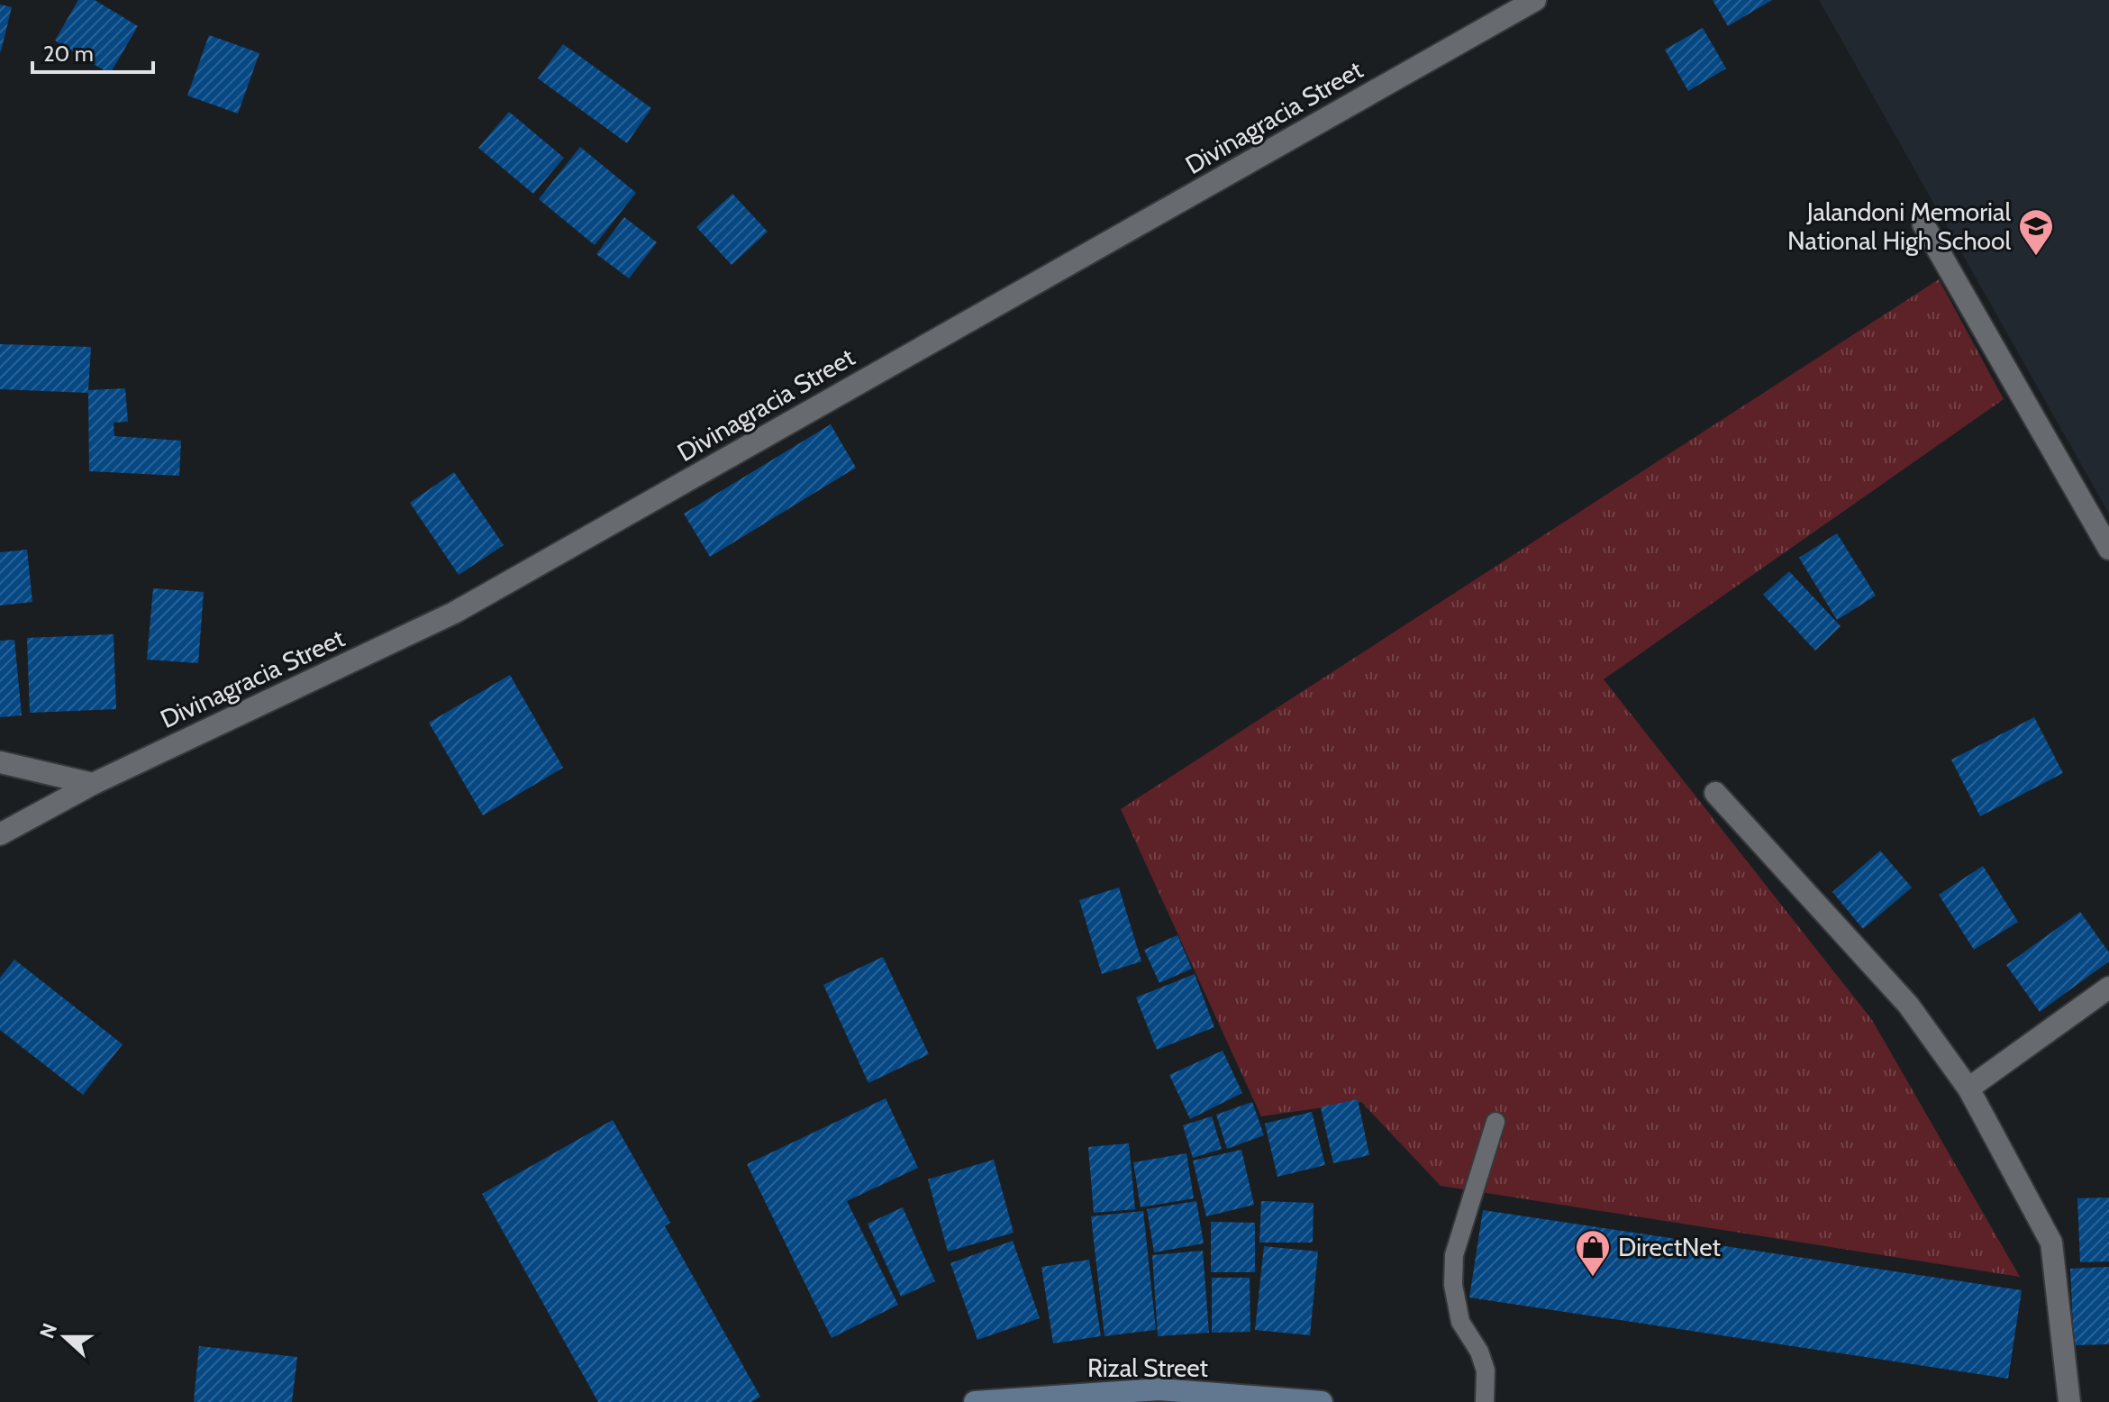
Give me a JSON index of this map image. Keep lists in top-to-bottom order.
{
  "streets": {
    "main road": ["Rizal Street"],
    "street": ["Divinagracia Street"]
  },
  "places": {
    "school or university": ["Jalandoni Memorial National High School"],
    "shop": ["DirectNet"]
  },
  "scale_bar": "20 m",
  "north": "left"
}
